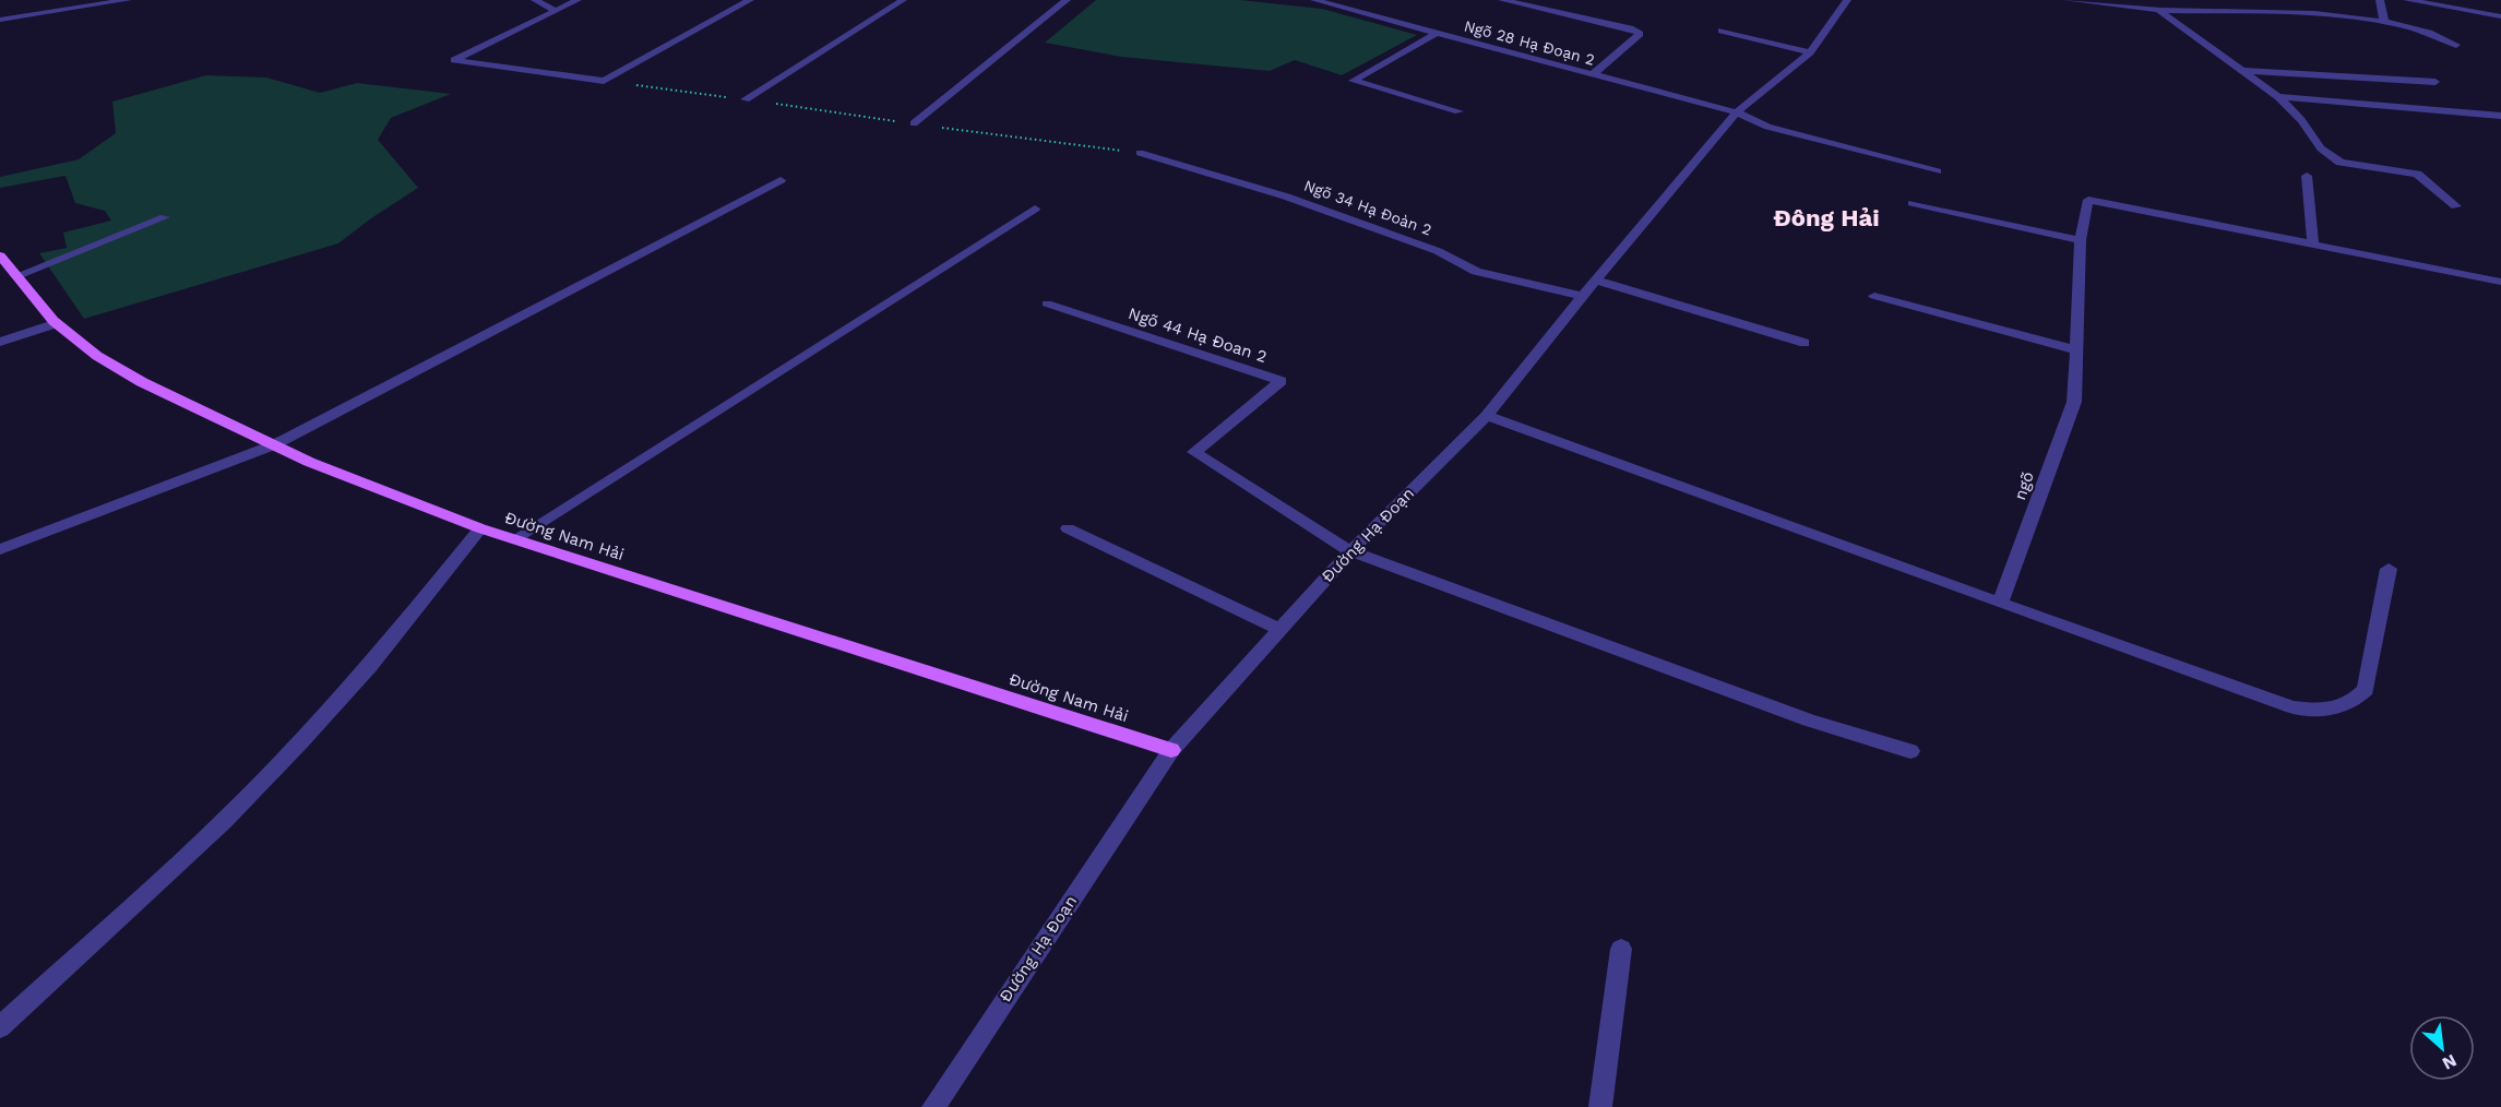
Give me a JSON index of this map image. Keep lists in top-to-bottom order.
{
  "streets": {
    "main road": ["Đường Nam Hải"],
    "street": [
      "Ngõ 28 Hạ Đoạn 2",
      "Ngõ 34 Hạ Đoàn 2",
      "Ngõ 44 Hạ Đoan 2",
      "ngõ",
      "Đường Hạ Đoạn"
    ]
  },
  "crossings": [
    ["Ngõ 28 Hạ Đoạn 2", "Đường Hạ Đoạn"],
    ["Ngõ 34 Hạ Đoàn 2", "Đường Hạ Đoạn"],
    ["Ngõ 44 Hạ Đoan 2", "Đường Hạ Đoạn"],
    ["Đường Hạ Đoạn", "Đường Nam Hải"]
  ],
  "districts": ["Đông Hải"],
  "north": "bottom right"
}
